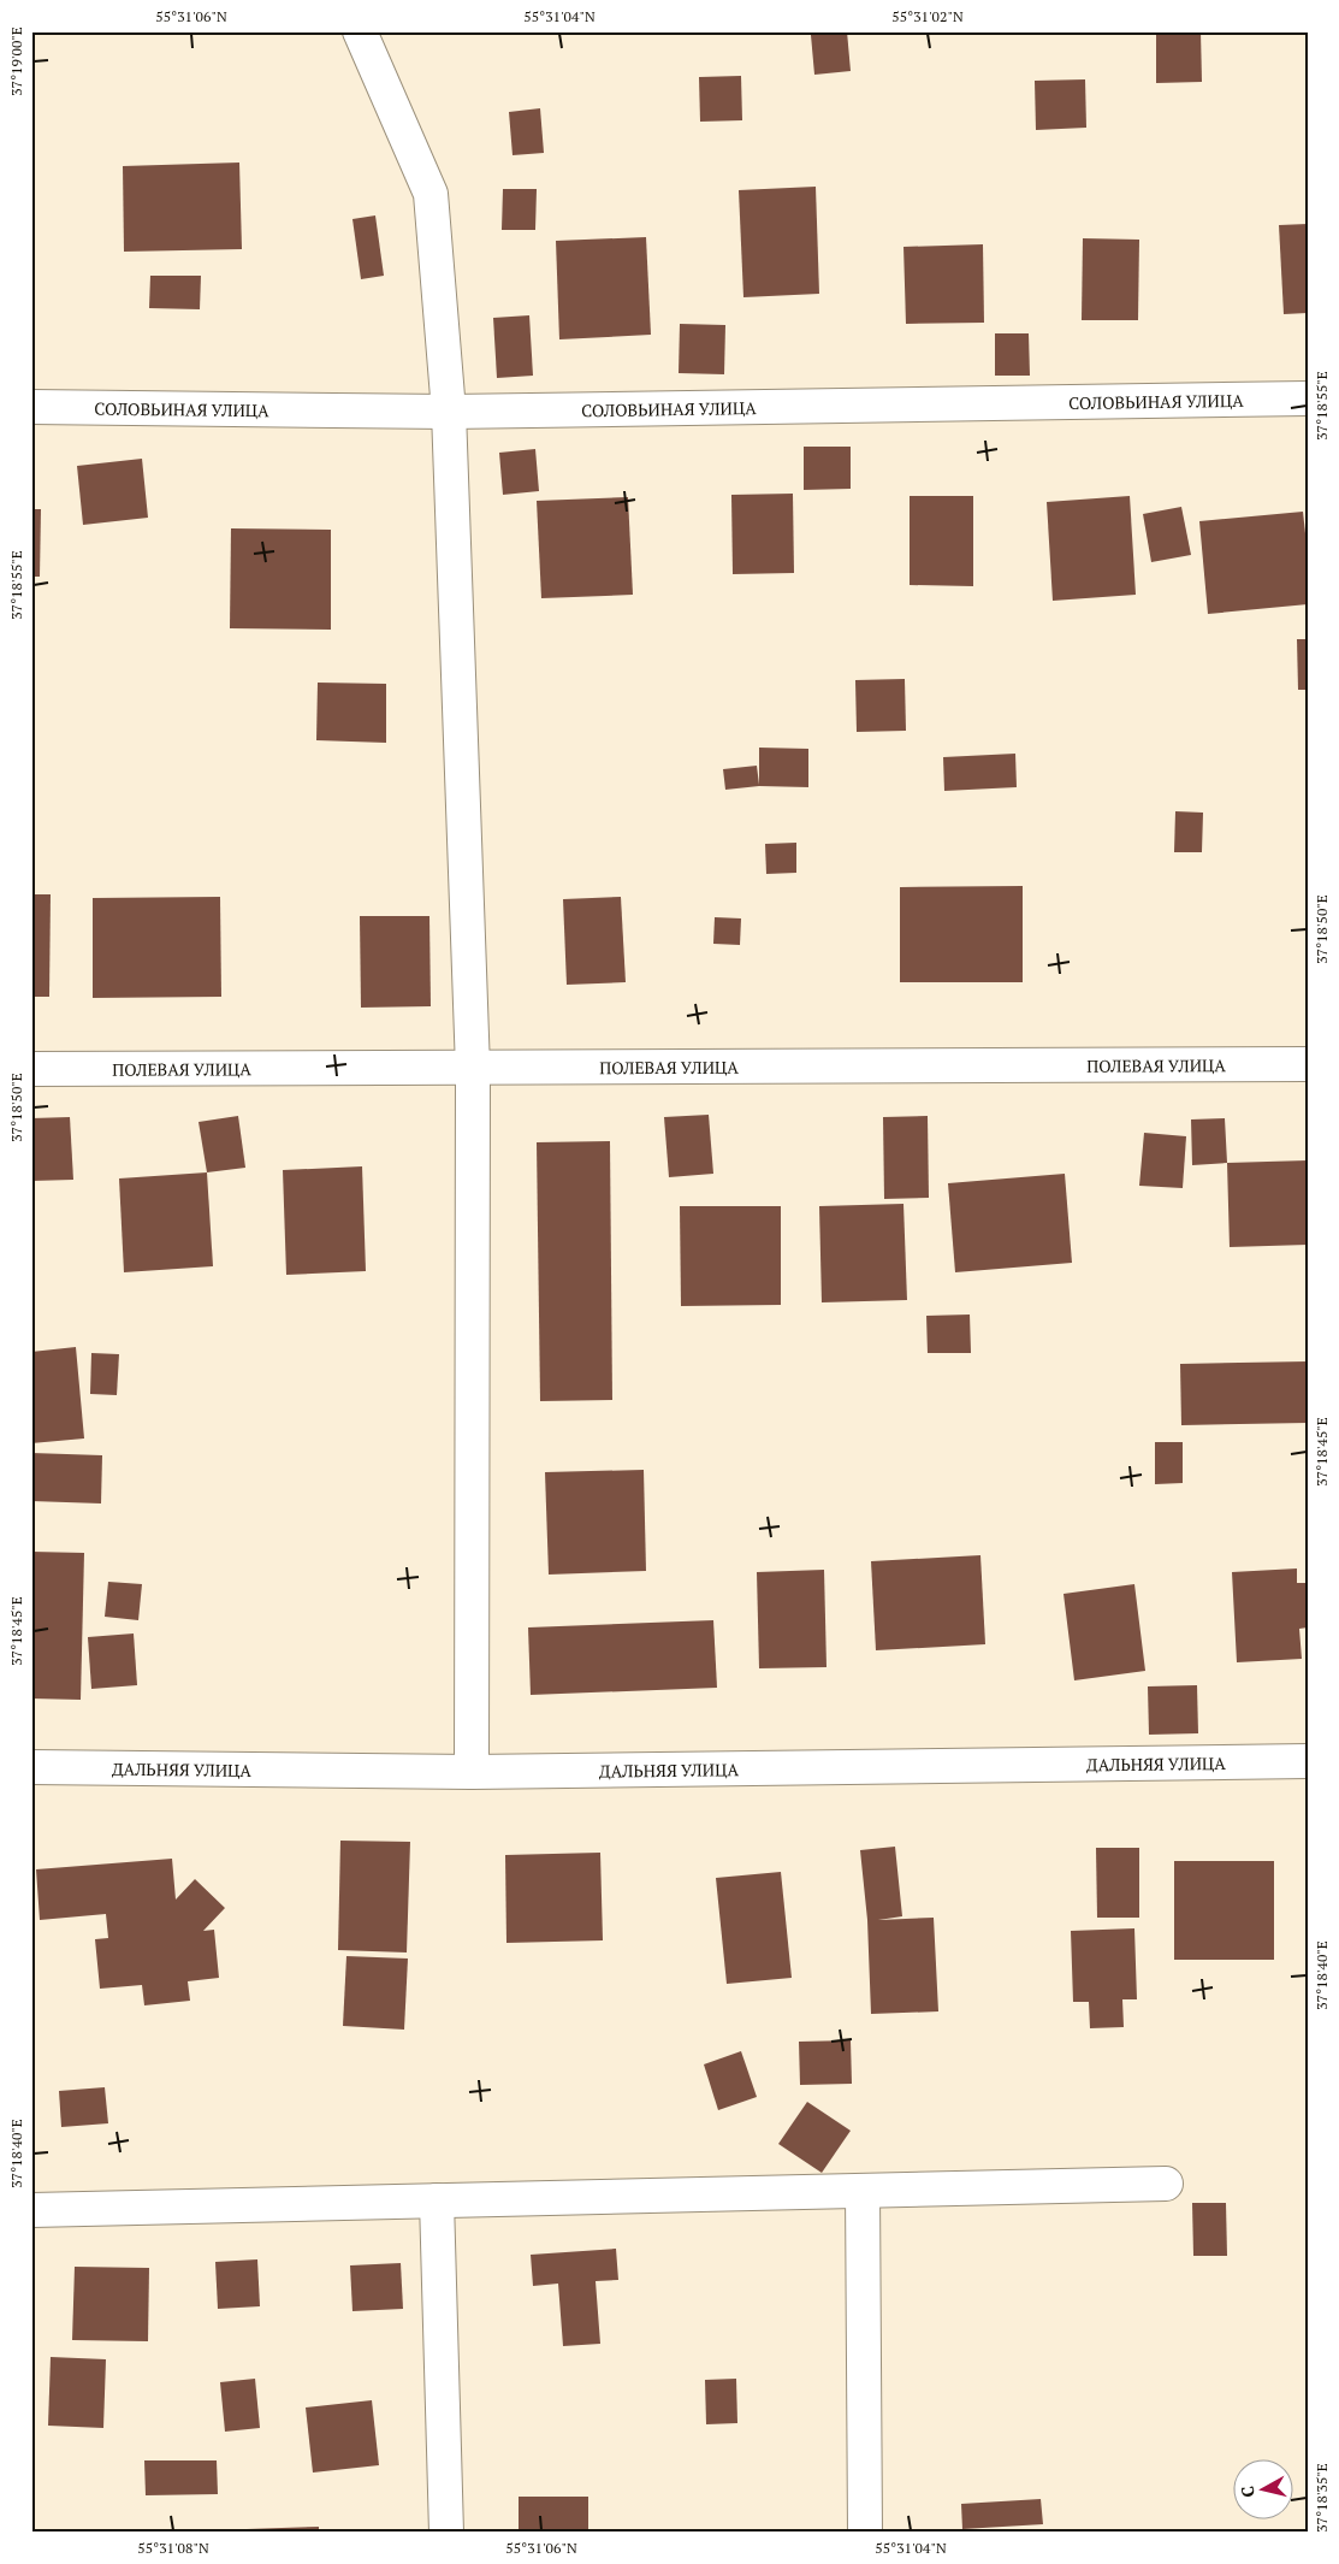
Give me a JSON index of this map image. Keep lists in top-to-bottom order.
{
  "streets": {
    "street": ["СОЛОВЬИНАЯ УЛИЦА", "ПОЛЕВАЯ УЛИЦА", "ДАЛЬНЯЯ УЛИЦА"]
  },
  "north": "left",
  "coordinates": [
    "55°31'06\"N",
    "55°31'04\"N",
    "55°31'02\"N",
    "37°19'00\"E",
    "37°18'55\"E",
    "37°18'50\"E",
    "37°18'45\"E",
    "37°18'40\"E",
    "37°18'35\"E",
    "55°31'08\"N"
  ]
}
